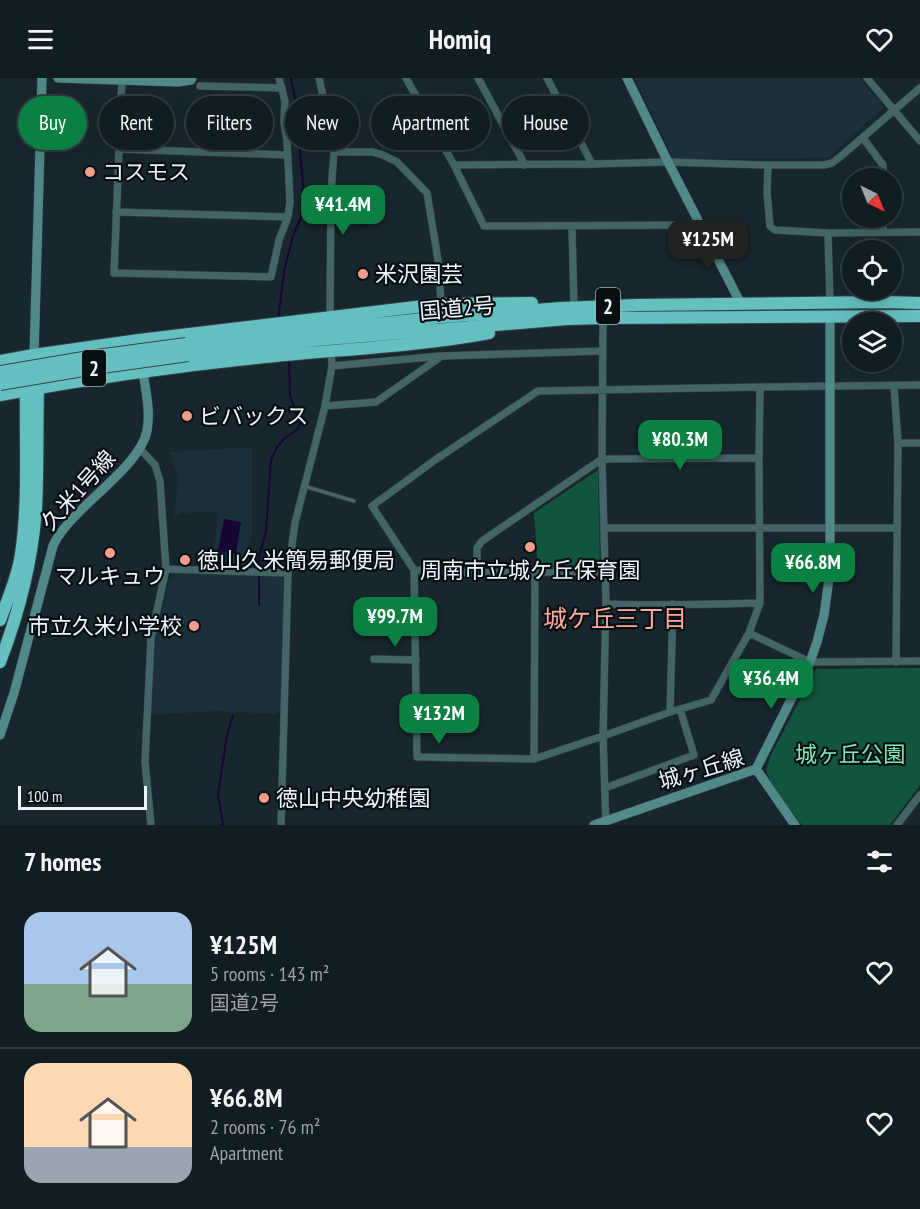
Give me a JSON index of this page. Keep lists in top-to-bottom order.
{
  "streets": {
    "highway": ["2", "国道2号"],
    "street": ["久米1号線", "城ヶ丘線"]
  },
  "crossings": [
    ["2", "国道2号"],
    ["2", "久米1号線"]
  ],
  "districts": ["城ケ丘三丁目"],
  "parks": ["城ヶ丘公園"],
  "places": [
    "コスモス",
    "米沢園芸",
    "ビバックス",
    "周南市立城ケ丘保育園",
    "マルキュウ",
    "徳山久米簡易郵便局",
    "市立久米小学校",
    "徳山中央幼稚園"
  ],
  "scale_bar": "100 m",
  "north": "bottom right",
  "page": {
    "header": "Homiq",
    "chip": [
      "Buy",
      "Rent",
      "Filters",
      "New",
      "Apartment",
      "House"
    ],
    "price": [
      "¥41.4M",
      "¥125M",
      "¥80.3M",
      "¥66.8M",
      "¥99.7M",
      "¥36.4M",
      "¥132M"
    ],
    "scale": "100 m",
    "heading": "7 homes",
    "list": [
      {
        "name": "¥125M",
        "note": "5 rooms · 143 m² · 国道2号"
      },
      {
        "name": "¥66.8M",
        "note": "2 rooms · 76 m² · Apartment"
      }
    ]
  }
}
